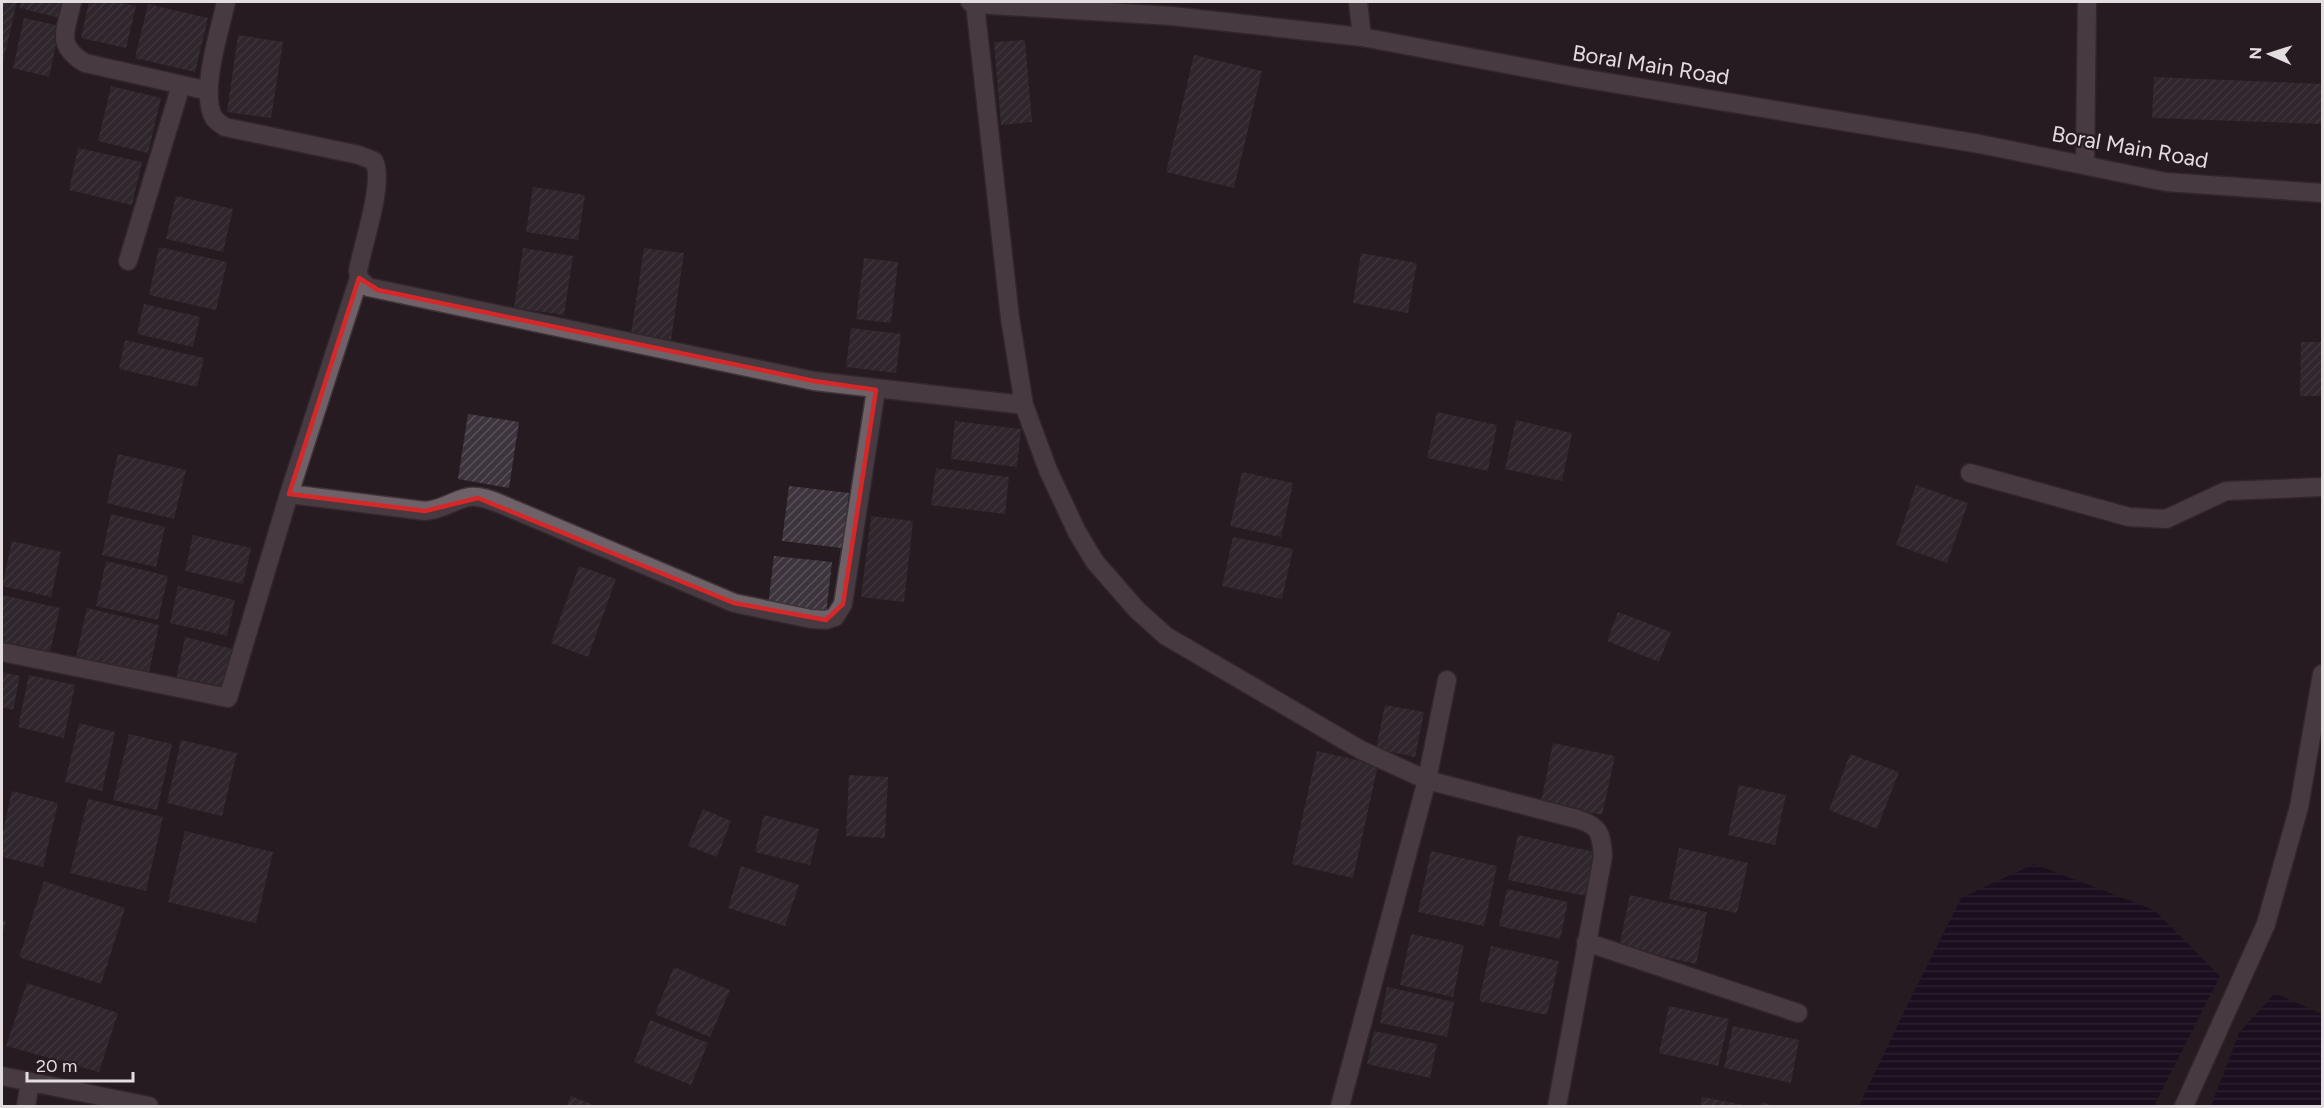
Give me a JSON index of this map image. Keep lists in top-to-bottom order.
{
  "streets": {
    "street": ["Boral Main Road"]
  },
  "scale_bar": "20 m",
  "north": "left"
}
